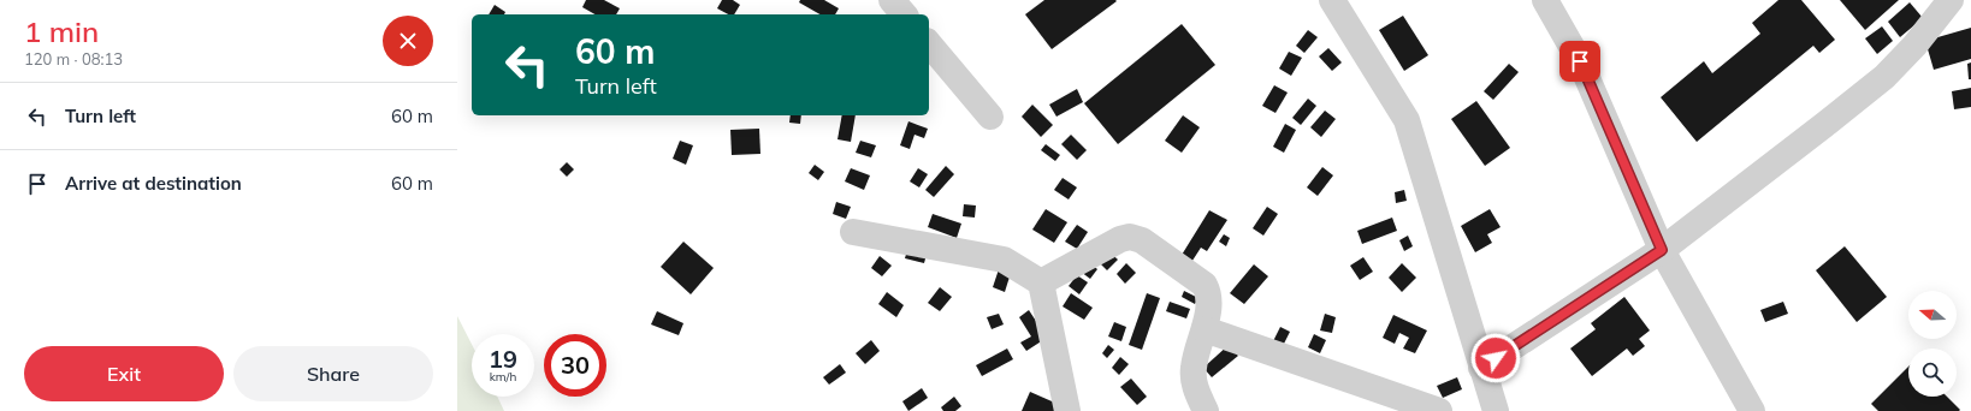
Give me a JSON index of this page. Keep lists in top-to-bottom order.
{
  "north": "left",
  "page": {
    "heading": ["1 min", "120 m · 08:13"],
    "turn": ["60 m", "Turn left"],
    "list": [
      {
        "name": "Turn left",
        "value": "60 m"
      },
      {
        "name": "Arrive at destination",
        "value": "60 m"
      }
    ],
    "speed": "19 km/h",
    "limit": "30",
    "buttons": ["Exit", "Share"]
  }
}
